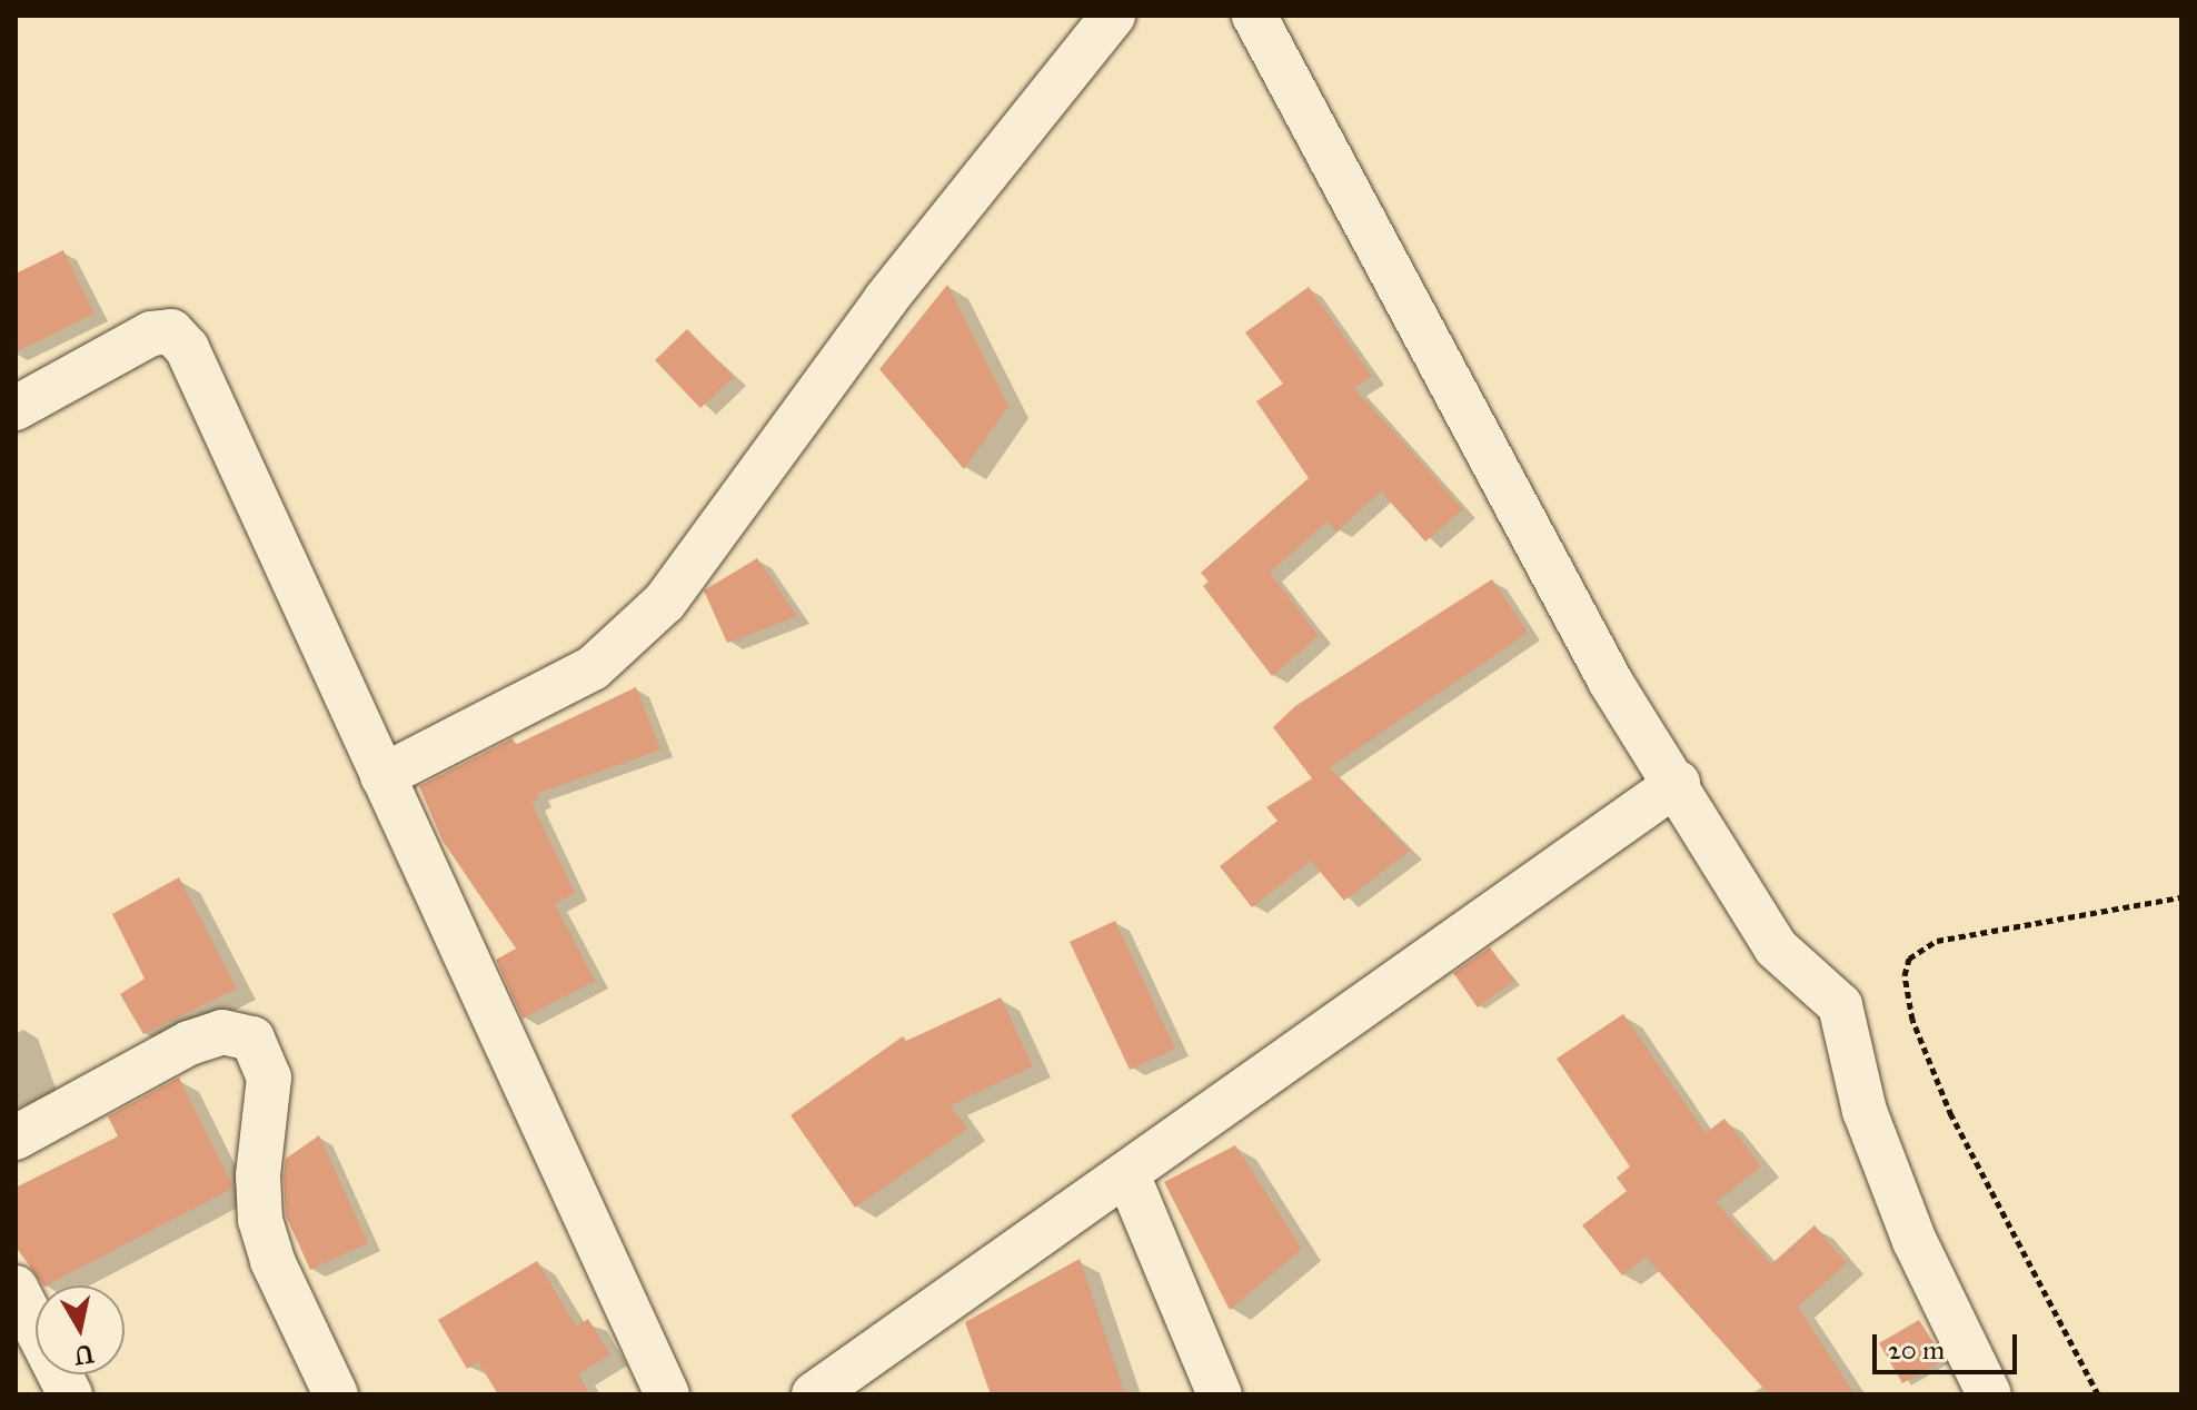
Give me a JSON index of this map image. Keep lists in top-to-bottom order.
{
  "scale_bar": "20 m",
  "north": "bottom"
}
